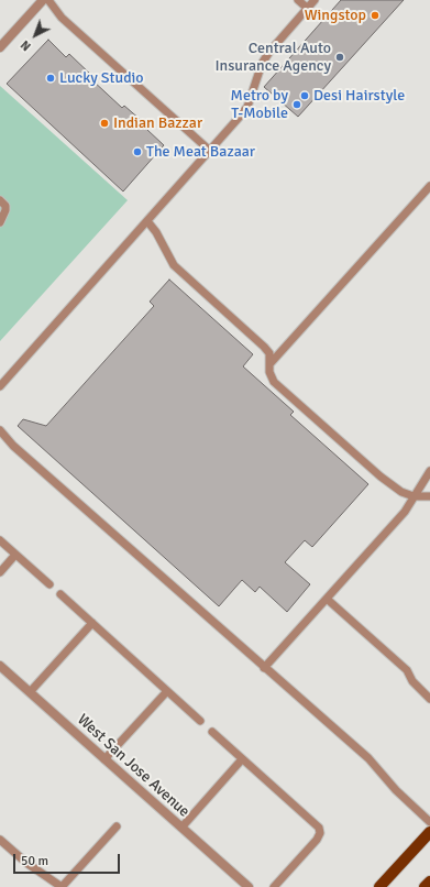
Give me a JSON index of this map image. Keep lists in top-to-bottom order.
{
  "streets": {
    "street": ["West San Jose Avenue"]
  },
  "places": [
    "Wingstop",
    "Central Auto Insurance Agency",
    "Lucky Studio",
    "Desi Hairstyle",
    "Metro by T-Mobile",
    "Indian Bazzar",
    "The Meat Bazaar"
  ],
  "scale_bar": "50 m",
  "north": "bottom left"
}
